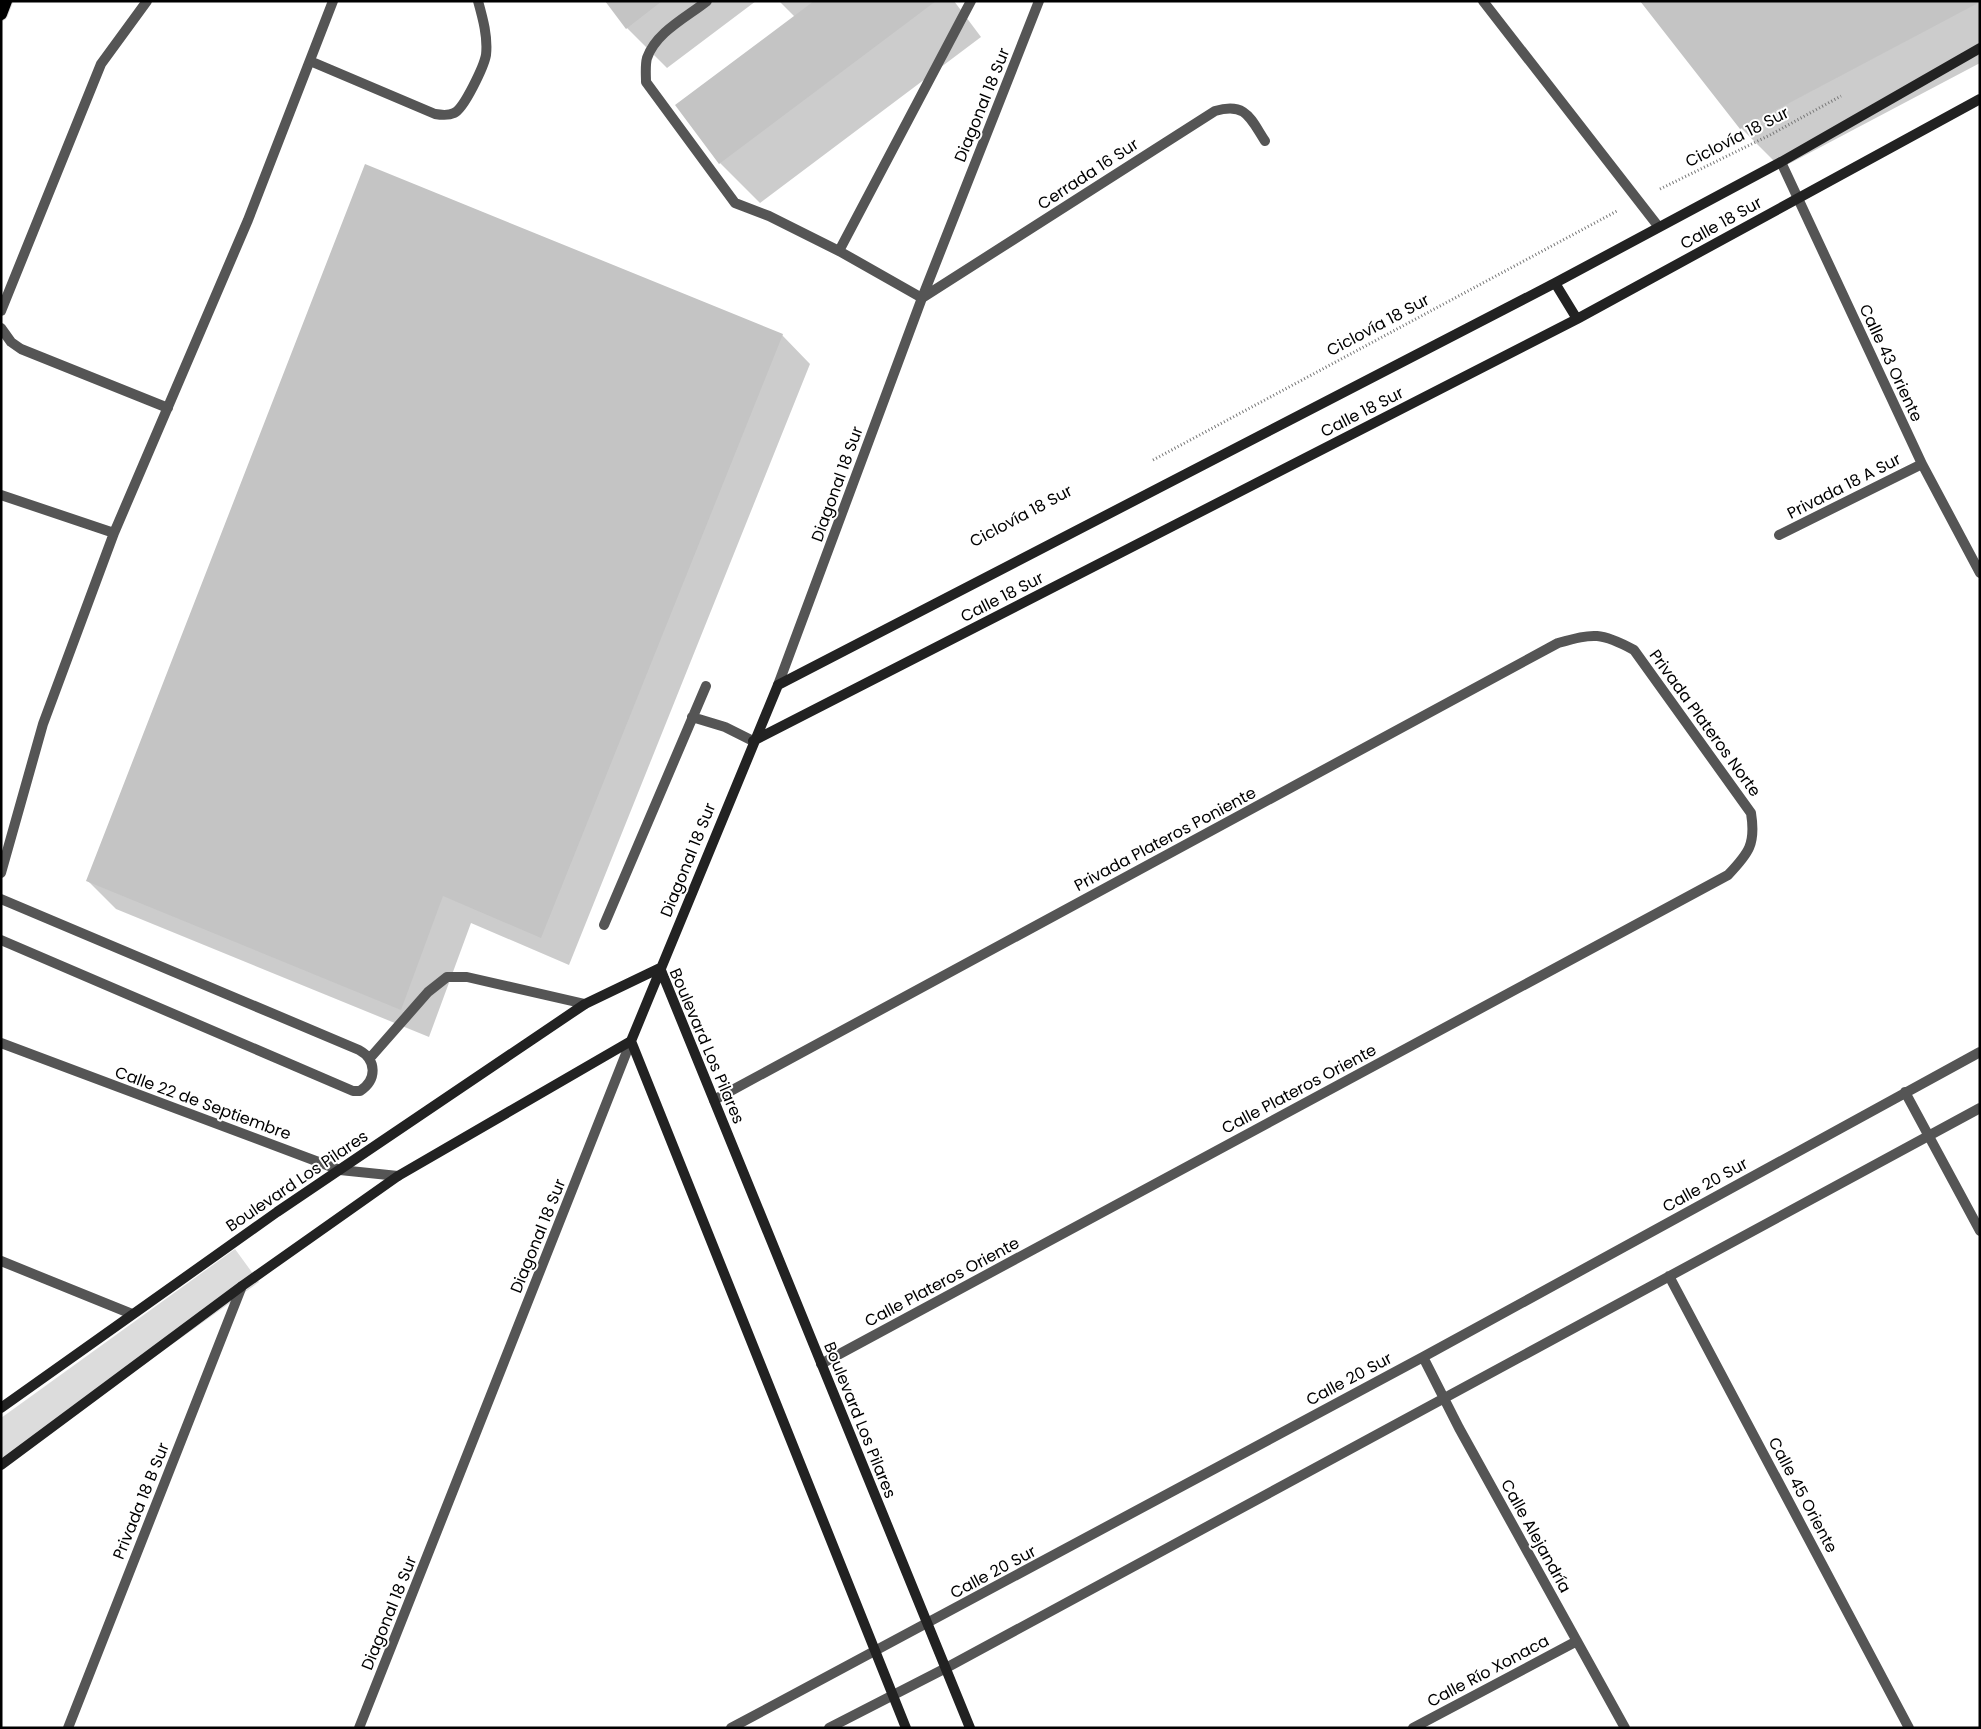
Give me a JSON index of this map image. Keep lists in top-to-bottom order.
{
  "streets": {
    "street": [
      "Diagonal 18 Sur",
      "Cerrada 16 Sur",
      "Calle 18 Sur",
      "Calle 43 Oriente",
      "Privada 18 A Sur",
      "Privada Plateros Norte",
      "Privada Plateros Poniente",
      "Boulevard Los Pilares",
      "Calle Plateros Oriente",
      "Calle 22 de Septiembre",
      "Calle 20 Sur",
      "Calle 45 Oriente",
      "Privada 18 B Sur",
      "Calle Alejandría",
      "Calle Río Xonaca"
    ],
    "path": ["Ciclovía 18 Sur"]
  },
  "crossings": [
    ["Diagonal 18 Sur", "Cerrada 16 Sur"],
    ["Diagonal 18 Sur", "Calle 18 Sur"],
    ["Diagonal 18 Sur", "Boulevard Los Pilares"],
    ["Calle 18 Sur", "Calle 43 Oriente"],
    ["Calle 43 Oriente", "Privada 18 A Sur"],
    ["Privada Plateros Norte", "Privada Plateros Poniente"],
    ["Privada Plateros Norte", "Calle Plateros Oriente"],
    ["Privada Plateros Poniente", "Boulevard Los Pilares"],
    ["Boulevard Los Pilares", "Calle Plateros Oriente"],
    ["Boulevard Los Pilares", "Calle 22 de Septiembre"],
    ["Boulevard Los Pilares", "Calle 20 Sur"],
    ["Calle 20 Sur", "Calle Alejandría"],
    ["Calle Alejandría", "Calle Río Xonaca"]
  ]
}
